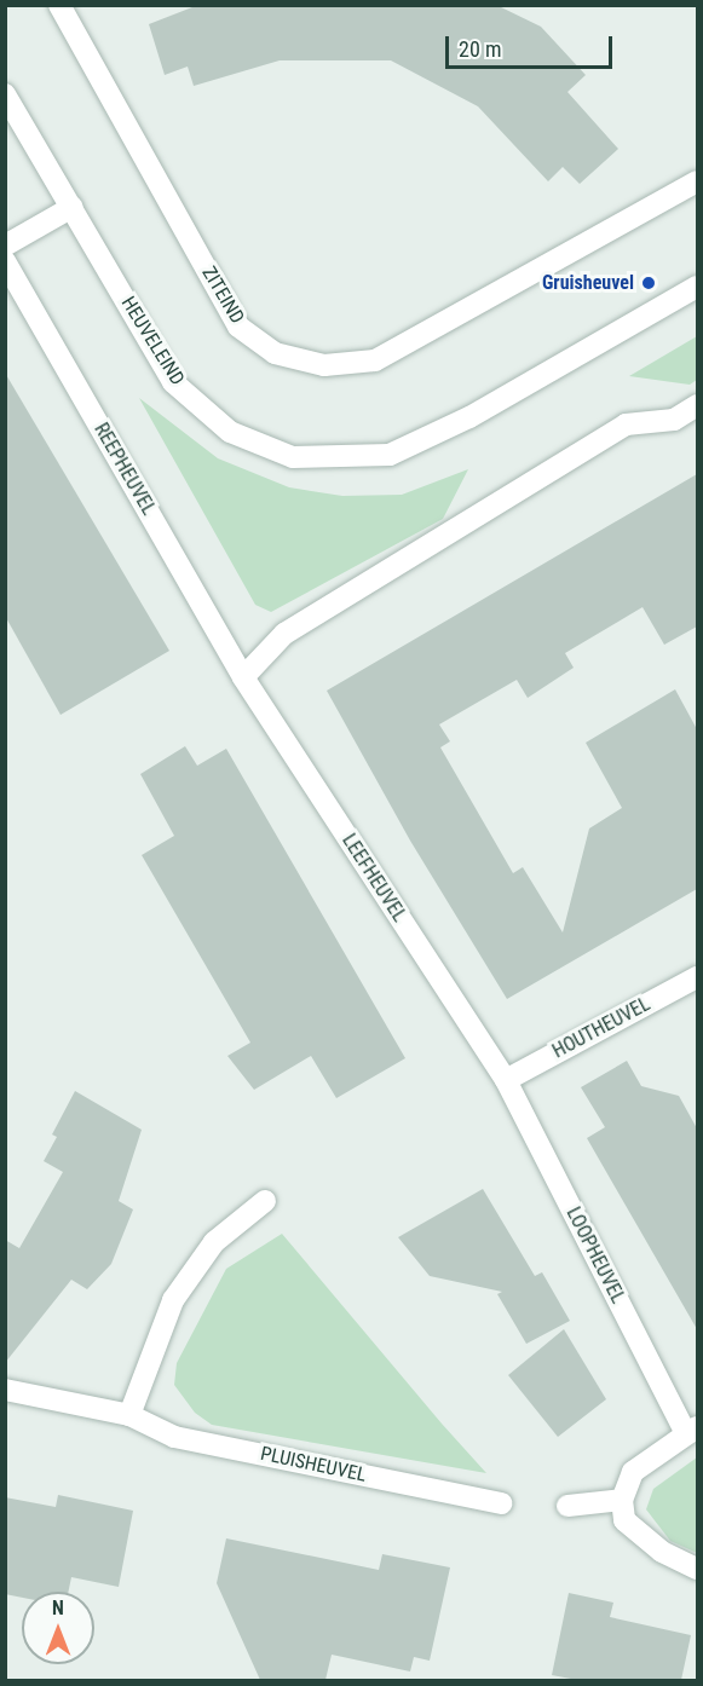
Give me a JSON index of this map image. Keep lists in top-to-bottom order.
{
  "streets": {
    "street": [
      "ZITEIND",
      "HEUVELEIND",
      "REEPHEUVEL",
      "LEEFHEUVEL",
      "HOUTHEUVEL",
      "LOOPHEUVEL",
      "PLUISHEUVEL"
    ]
  },
  "crossings": [
    ["REEPHEUVEL", "LEEFHEUVEL"],
    ["LEEFHEUVEL", "HOUTHEUVEL"],
    ["LEEFHEUVEL", "LOOPHEUVEL"],
    ["HOUTHEUVEL", "LOOPHEUVEL"]
  ],
  "places": ["Gruisheuvel"],
  "scale_bar": "20 m",
  "north": "top"
}
